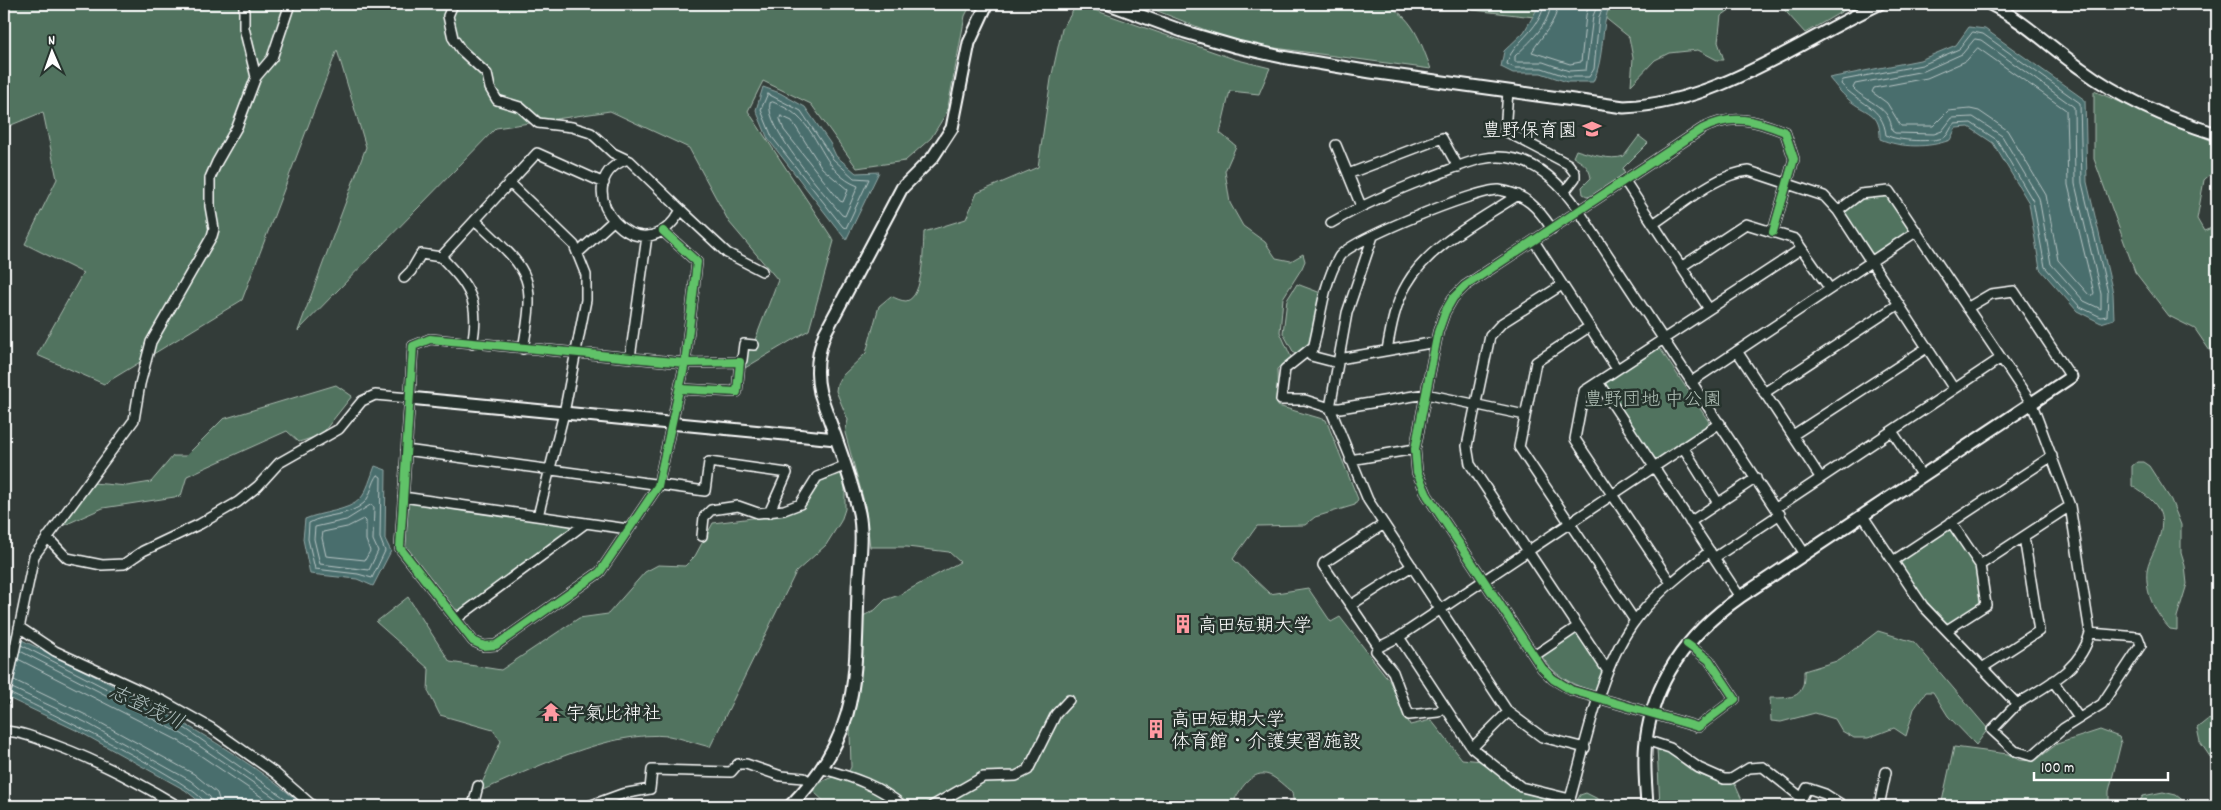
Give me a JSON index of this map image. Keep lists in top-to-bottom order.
{
  "water": ["志登茂川"],
  "parks": ["豊野団地 中公園"],
  "places": {
    "school or university": ["豊野保育園"],
    "building": ["高田短期大学", "高田短期大学 体育館・介護実習施設"],
    "temple": ["宇氣比神社"]
  },
  "scale_bar": "100 m",
  "north": "top"
}
